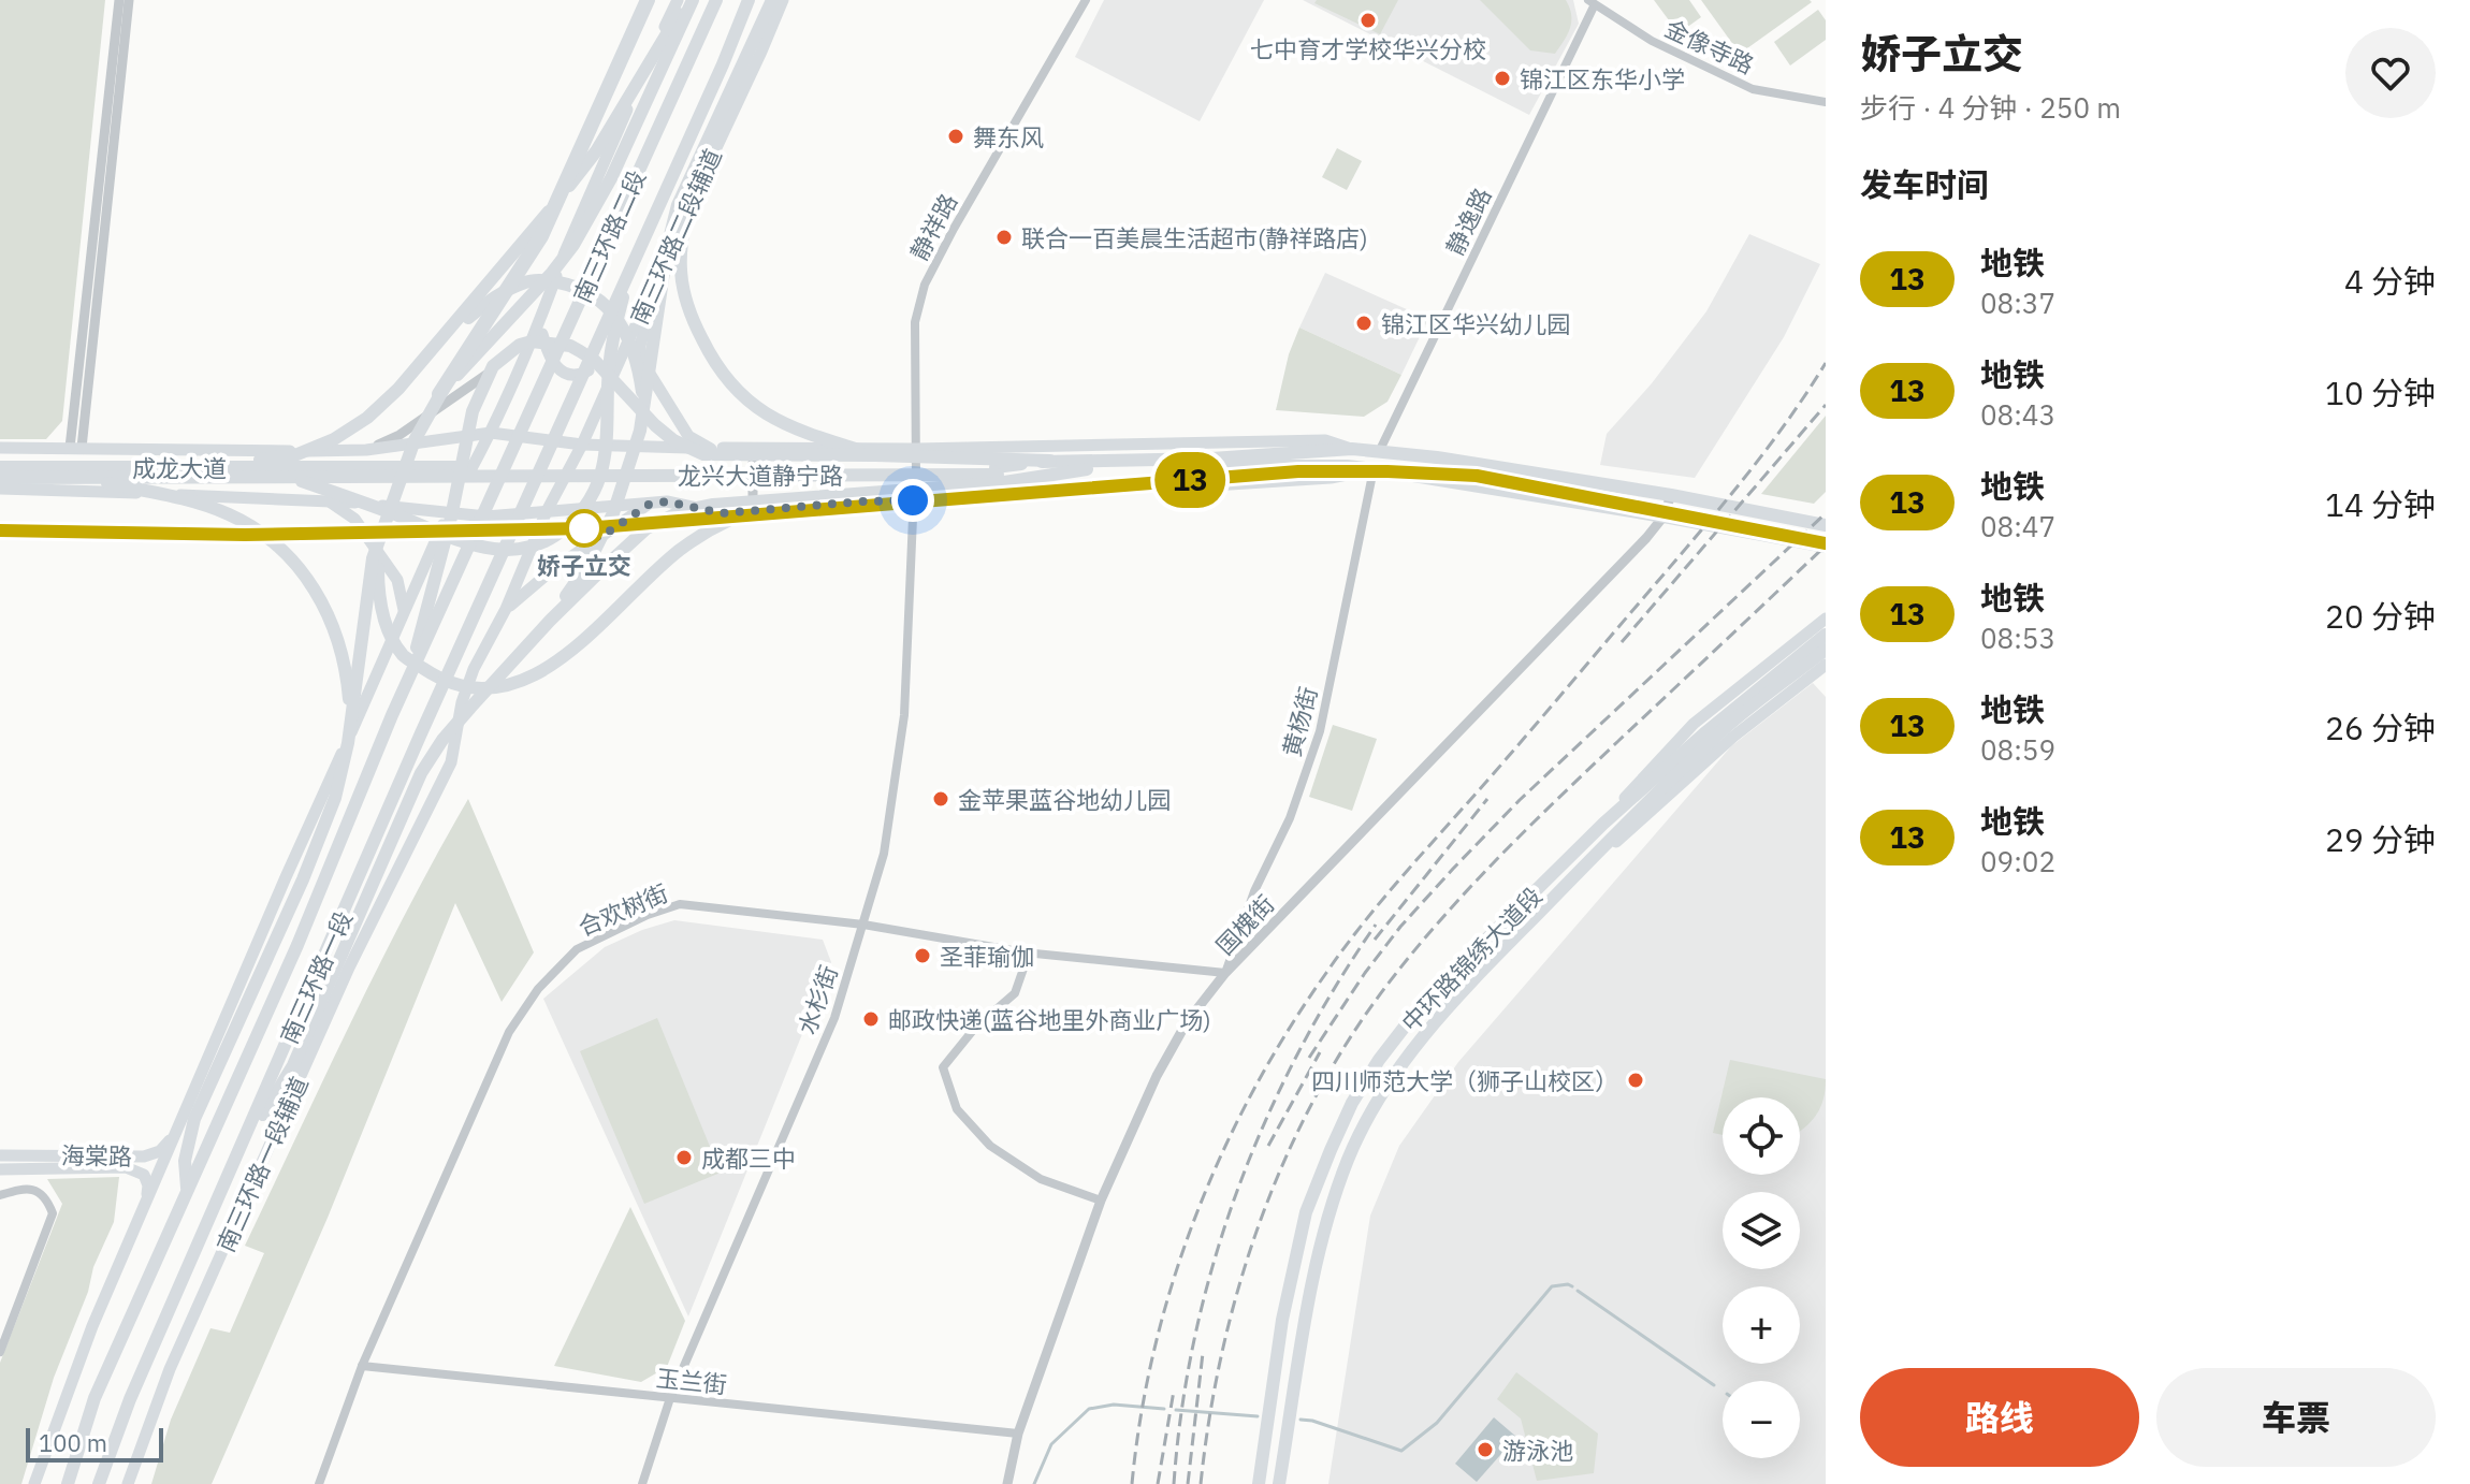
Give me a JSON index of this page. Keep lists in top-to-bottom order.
{
  "streets": {
    "main road": [
      "南三环路二段",
      "南三环路二段辅道",
      "成龙大道",
      "龙兴大道静宁路",
      "中环路锦绣大道段",
      "南三环路一段",
      "海棠路",
      "南三环路一段辅道"
    ],
    "street": [
      "金像寺路",
      "静逸路",
      "静祥路",
      "黄杨街",
      "合欢树街",
      "国槐街",
      "水杉街",
      "玉兰街"
    ]
  },
  "crossings": [
    ["金像寺路", "静逸路"],
    ["静逸路", "龙兴大道静宁路"],
    ["静祥路", "水杉街"],
    ["南三环路二段", "南三环路一段"],
    ["南三环路二段辅道", "南三环路一段辅道"],
    ["成龙大道", "龙兴大道静宁路"],
    ["龙兴大道静宁路", "国槐街"],
    ["黄杨街", "合欢树街"],
    ["黄杨街", "国槐街"],
    ["合欢树街", "国槐街"],
    ["合欢树街", "水杉街"],
    ["合欢树街", "玉兰街"],
    ["国槐街", "玉兰街"],
    ["水杉街", "玉兰街"]
  ],
  "places": [
    "七中育才学校华兴分校",
    "锦江区东华小学",
    "舞东风",
    "联合一百美晨生活超市(静祥路店)",
    "锦江区华兴幼儿园",
    "娇子立交",
    "金苹果蓝谷地幼儿园",
    "圣菲瑜伽",
    "邮政快递(蓝谷地里外商业广场)",
    "四川师范大学（狮子山校区）",
    "成都三中",
    "游泳池"
  ],
  "lines": ["metro line 13"],
  "scale_bar": "100 m",
  "page": {
    "on_map": "13",
    "heading": [
      ["娇子立交", "步行 · 4 分钟 · 250 m"],
      "发车时间"
    ],
    "list": [
      {
        "mark": "13",
        "name": "地铁",
        "note": "08:37",
        "value": "4 分钟"
      },
      {
        "mark": "13",
        "name": "地铁",
        "note": "08:43",
        "value": "10 分钟"
      },
      {
        "mark": "13",
        "name": "地铁",
        "note": "08:47",
        "value": "14 分钟"
      },
      {
        "mark": "13",
        "name": "地铁",
        "note": "08:53",
        "value": "20 分钟"
      },
      {
        "mark": "13",
        "name": "地铁",
        "note": "08:59",
        "value": "26 分钟"
      },
      {
        "mark": "13",
        "name": "地铁",
        "note": "09:02",
        "value": "29 分钟"
      }
    ],
    "map_buttons": ["+", "−"],
    "buttons": ["路线", "车票"],
    "scale": "100 m"
  }
}
